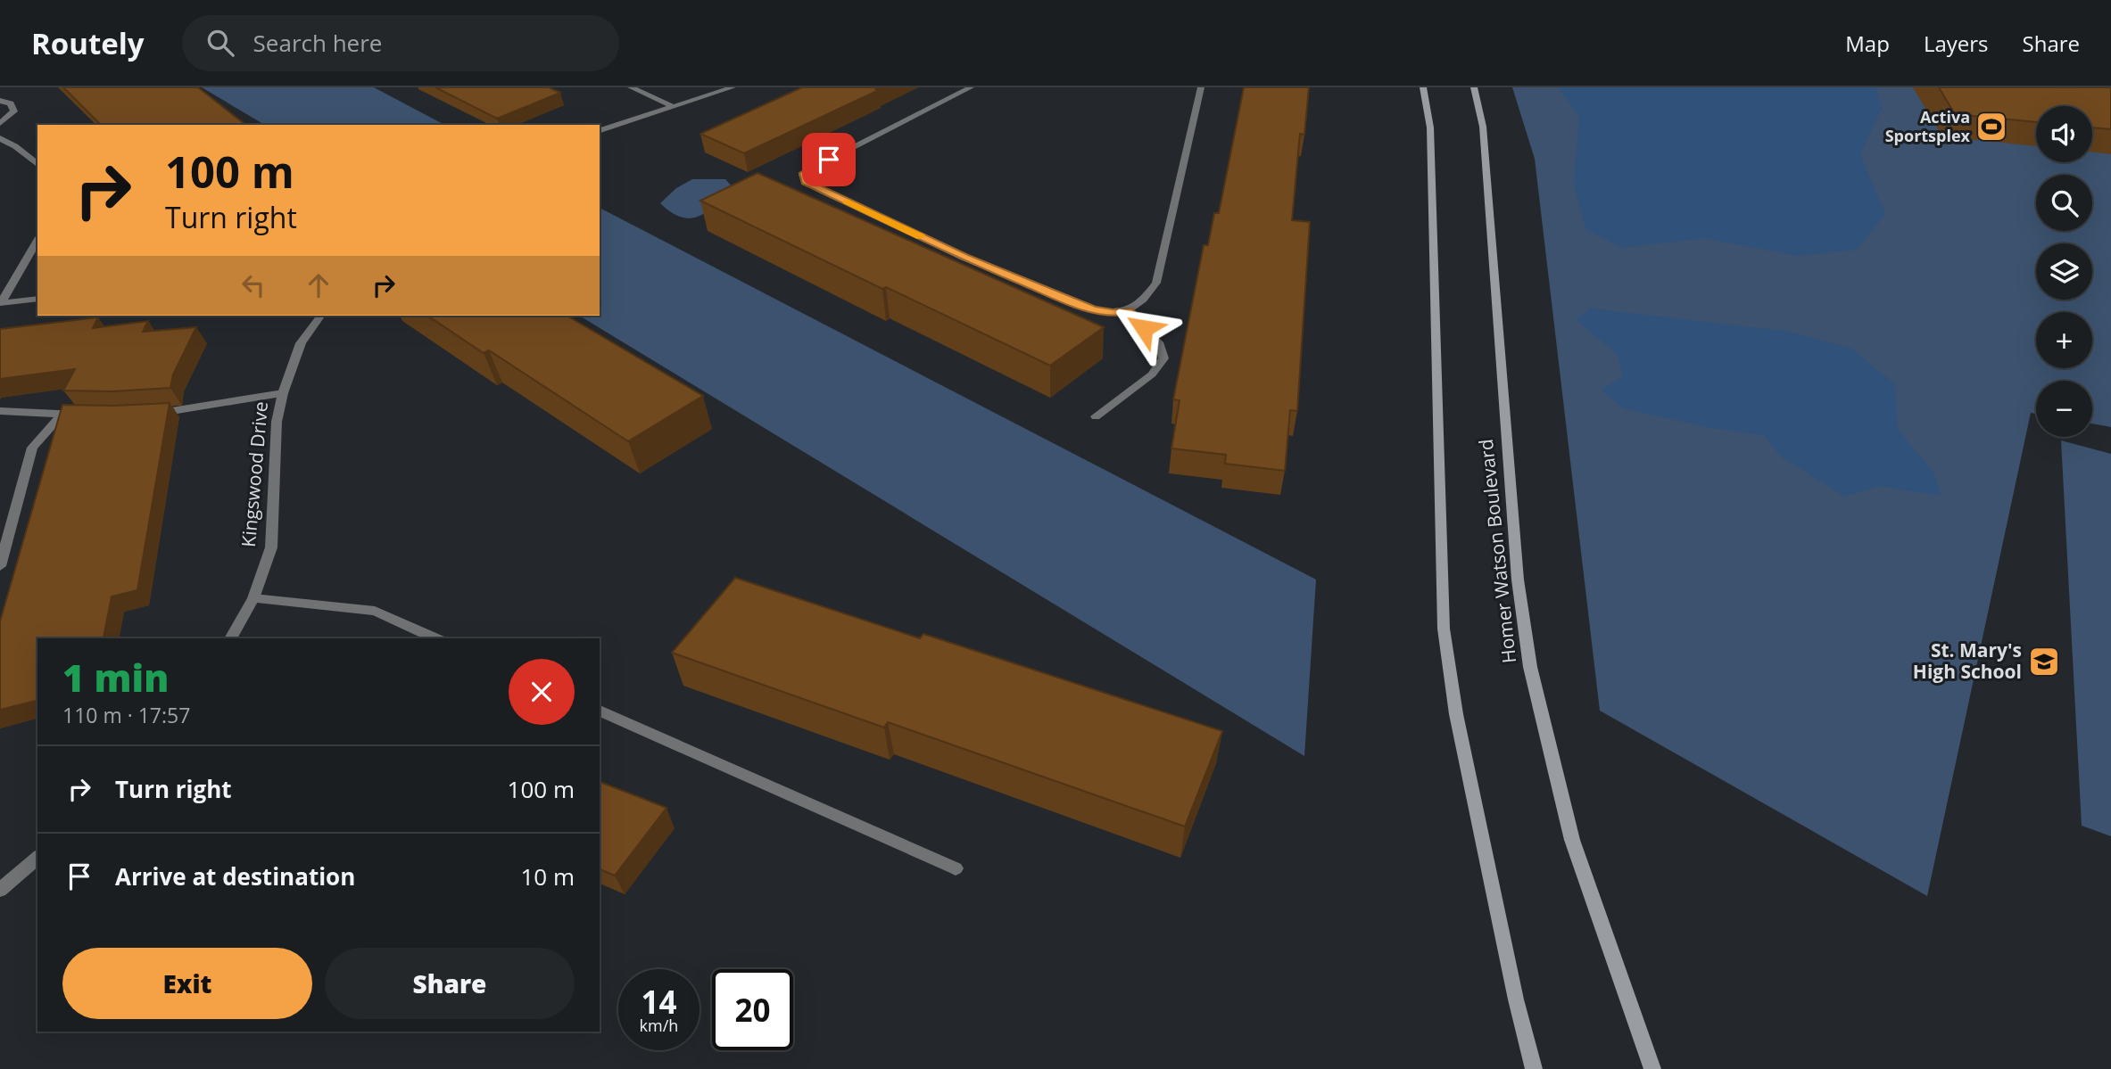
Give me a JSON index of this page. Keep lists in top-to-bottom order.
{
  "streets": {
    "main road": ["Homer Watson Boulevard"],
    "street": ["Kingswood Drive"]
  },
  "places": {
    "sports": ["Activa Sportsplex"],
    "school or university": ["St. Mary's High School"]
  },
  "page": {
    "header": "Routely",
    "search": "Search here",
    "nav": ["Map", "Layers", "Share"],
    "map_buttons": ["+", "−"],
    "turn": ["100 m", "Turn right"],
    "heading": ["1 min", "110 m · 17:57"],
    "list": [
      {
        "name": "Turn right",
        "value": "100 m"
      },
      {
        "name": "Arrive at destination",
        "value": "10 m"
      }
    ],
    "buttons": ["Exit", "Share"],
    "speed": "14 km/h",
    "limit": "20"
  }
}
